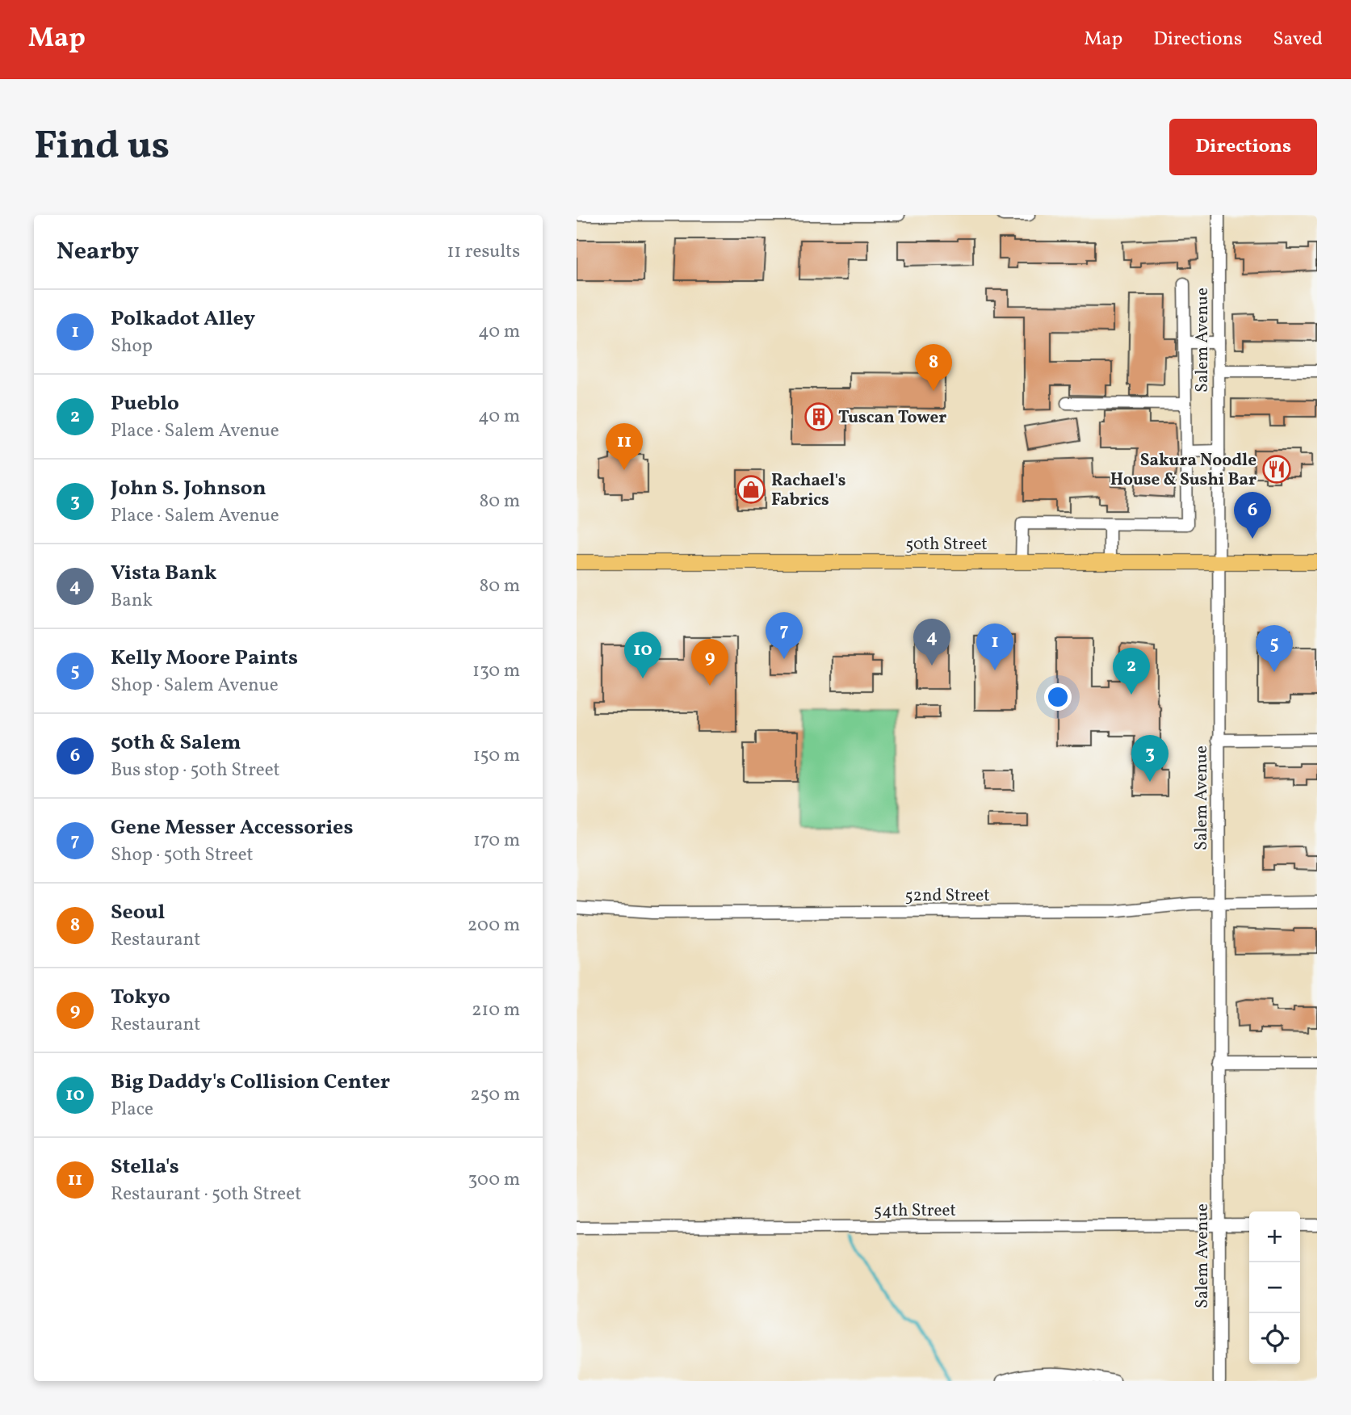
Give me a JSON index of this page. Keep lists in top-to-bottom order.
{
  "streets": {
    "main road": ["50th Street"],
    "street": ["Salem Avenue", "52nd Street", "54th Street"]
  },
  "crossings": [
    ["Salem Avenue", "50th Street"],
    ["Salem Avenue", "52nd Street"],
    ["Salem Avenue", "54th Street"]
  ],
  "places": {
    "building": ["Tuscan Tower"],
    "restaurant": ["Sakura Noodle House & Sushi Bar"],
    "shop": ["Rachael's Fabrics"]
  },
  "page": {
    "header": "Map",
    "nav": ["Map", "Directions", "Saved"],
    "buttons": "Directions",
    "title": "Find us",
    "heading": ["Nearby", "11 results"],
    "list": [
      {
        "mark": "1",
        "name": "Polkadot Alley",
        "note": "Shop",
        "value": "40 m"
      },
      {
        "mark": "2",
        "name": "Pueblo",
        "note": "Place · Salem Avenue",
        "value": "40 m"
      },
      {
        "mark": "3",
        "name": "John S. Johnson",
        "note": "Place · Salem Avenue",
        "value": "80 m"
      },
      {
        "mark": "4",
        "name": "Vista Bank",
        "note": "Bank",
        "value": "80 m"
      },
      {
        "mark": "5",
        "name": "Kelly Moore Paints",
        "note": "Shop · Salem Avenue",
        "value": "130 m"
      },
      {
        "mark": "6",
        "name": "50th & Salem",
        "note": "Bus stop · 50th Street",
        "value": "150 m"
      },
      {
        "mark": "7",
        "name": "Gene Messer Accessories",
        "note": "Shop · 50th Street",
        "value": "170 m"
      },
      {
        "mark": "8",
        "name": "Seoul",
        "note": "Restaurant",
        "value": "200 m"
      },
      {
        "mark": "9",
        "name": "Tokyo",
        "note": "Restaurant",
        "value": "210 m"
      },
      {
        "mark": "10",
        "name": "Big Daddy's Collision Center",
        "note": "Place",
        "value": "250 m"
      },
      {
        "mark": "11",
        "name": "Stella's",
        "note": "Restaurant · 50th Street",
        "value": "300 m"
      }
    ],
    "pins": [
      "8",
      "11",
      "6",
      "7",
      "4",
      "1",
      "5",
      "10",
      "9",
      "2",
      "3"
    ],
    "map_buttons": ["+", "−"]
  }
}
